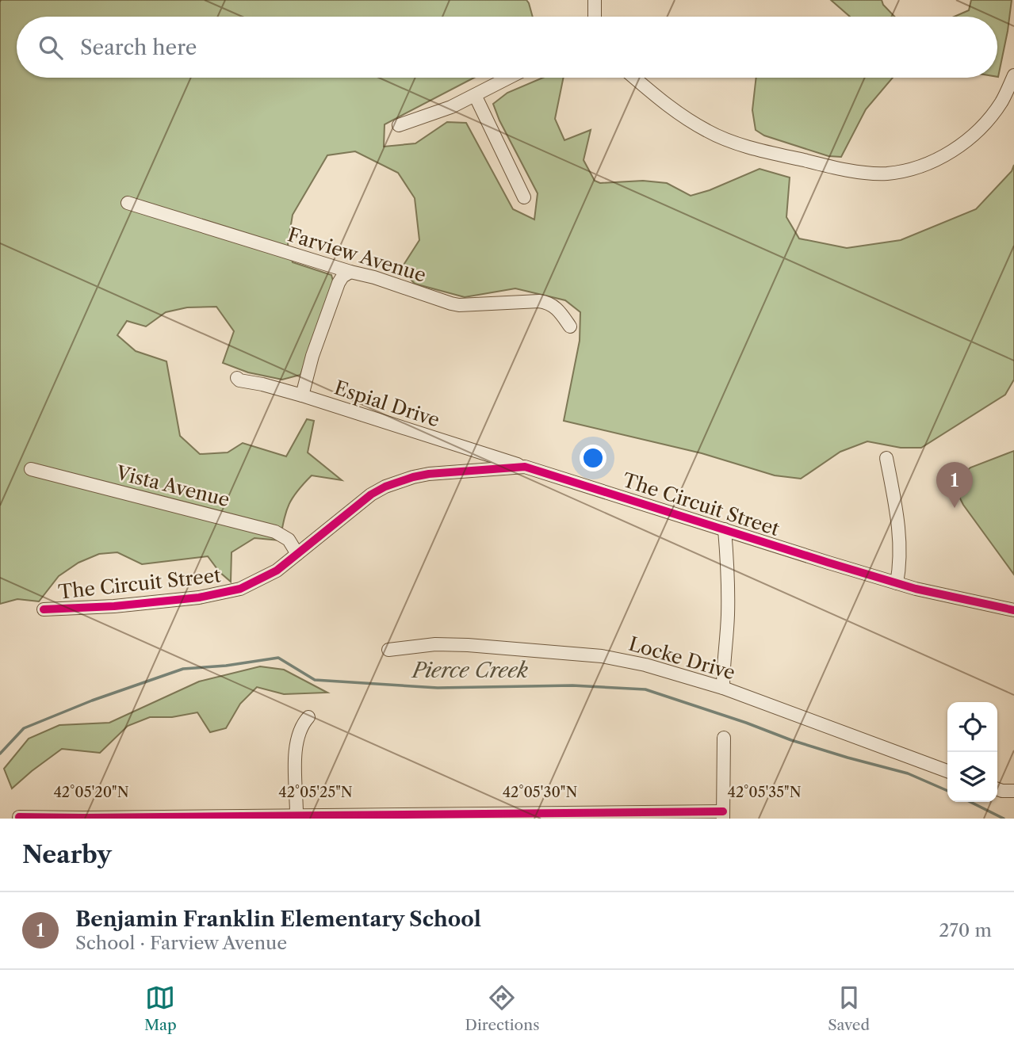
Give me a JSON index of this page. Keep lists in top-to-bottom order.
{
  "streets": {
    "street": [
      "Farview Avenue",
      "Espial Drive",
      "Vista Avenue",
      "The Circuit Street",
      "Locke Drive"
    ]
  },
  "crossings": [
    ["Espial Drive", "The Circuit Street"],
    ["Vista Avenue", "The Circuit Street"]
  ],
  "water": ["Pierce Creek"],
  "page": {
    "search": "Search here",
    "pins": "1",
    "heading": "Nearby",
    "list": [
      {
        "mark": "1",
        "name": "Benjamin Franklin Elementary School",
        "note": "School · Farview Avenue",
        "value": "270 m"
      }
    ],
    "nav": ["Map", "Directions", "Saved"]
  },
  "coordinates": [
    "42°05'20\"N",
    "42°05'25\"N",
    "42°05'30\"N",
    "42°05'35\"N"
  ]
}
